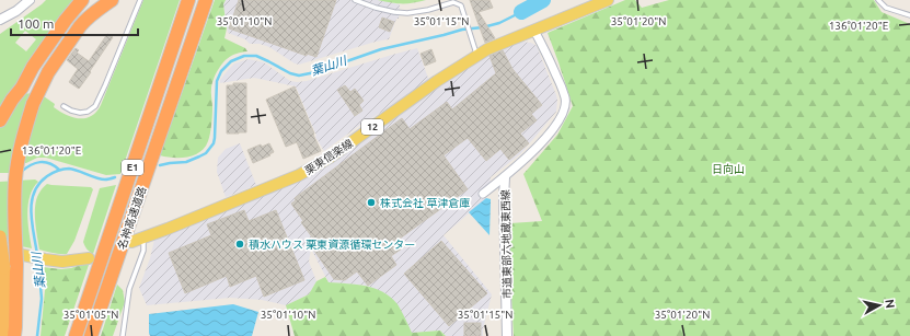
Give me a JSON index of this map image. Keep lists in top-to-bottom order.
{
  "streets": {
    "highway": ["E1", "名神高速道路"],
    "main road": ["12", "栗東信楽線"],
    "street": ["市道東部六地蔵東西線"]
  },
  "water": ["葉山川"],
  "parks": ["日向山"],
  "places": ["株式会社 草津倉庫", "積水ハウス 栗東資源循環センター"],
  "scale_bar": "100 m",
  "north": "right",
  "coordinates": [
    "35°01'10\"N",
    "35°01'15\"N",
    "35°01'20\"N",
    "136°01'20\"E",
    "35°01'05\"N"
  ]
}
